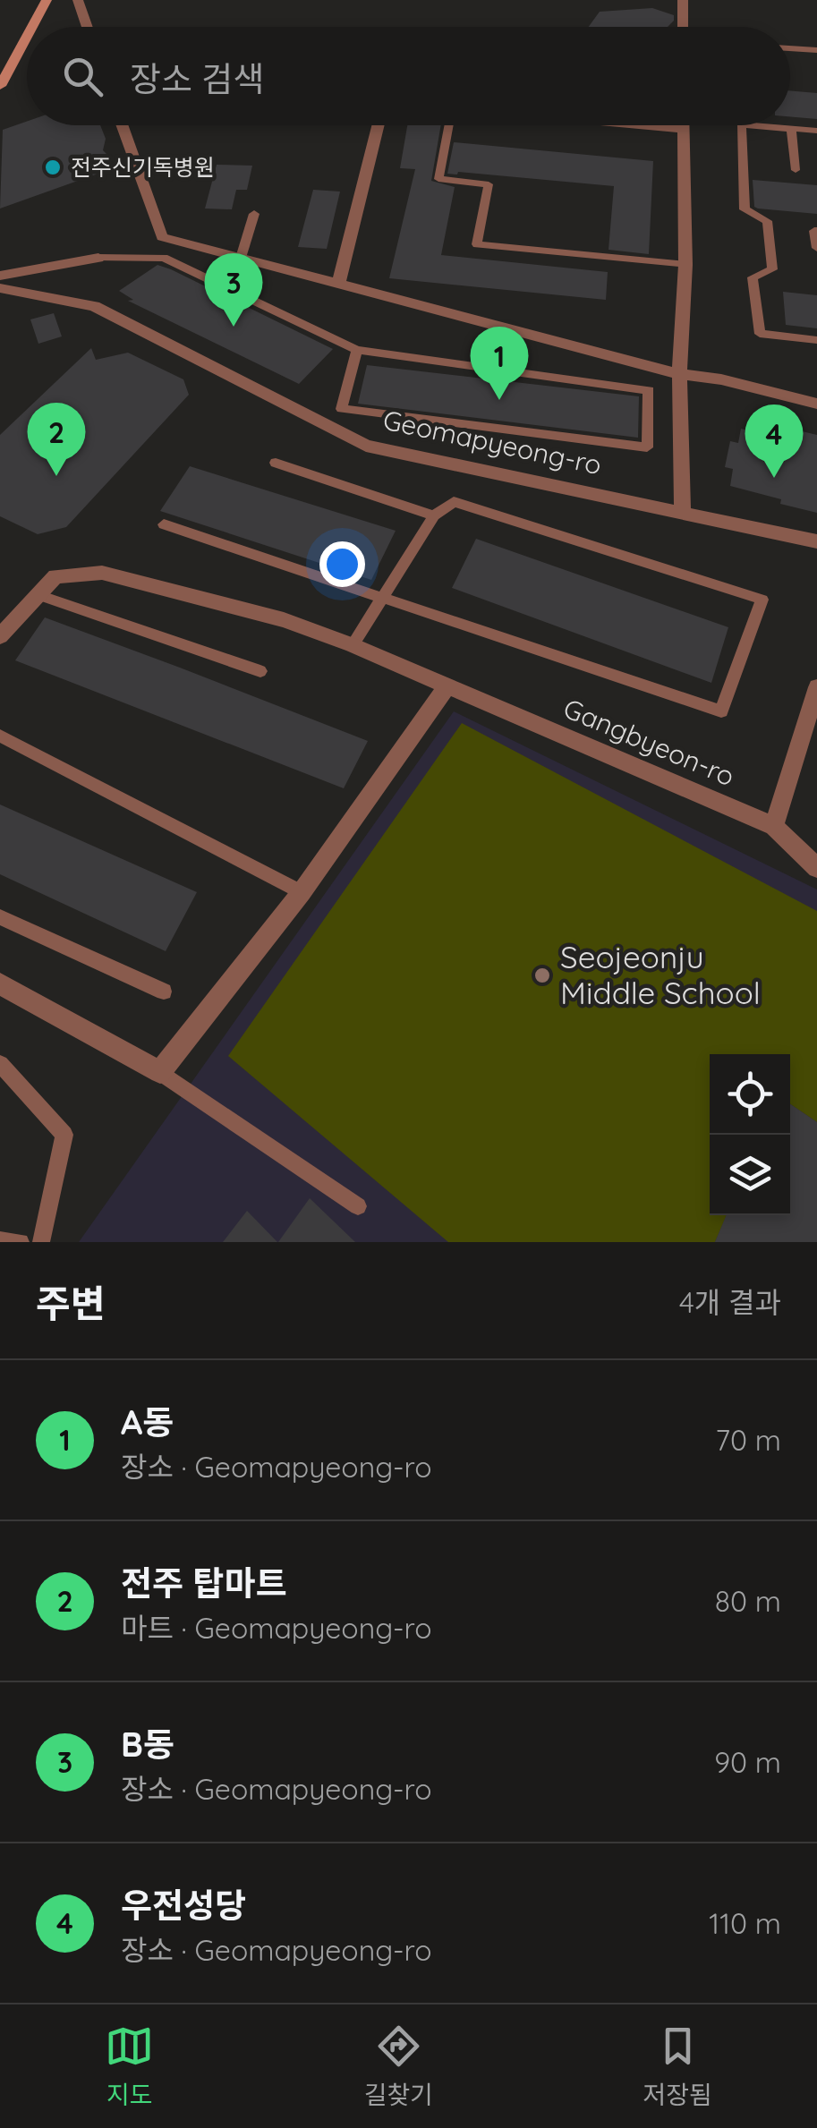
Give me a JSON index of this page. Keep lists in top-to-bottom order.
{
  "streets": {
    "street": ["Geomapyeong-ro", "Gangbyeon-ro"]
  },
  "places": ["전주신기독병원", "Seojeonju Middle School"],
  "page": {
    "search": "장소 검색",
    "pins": [
      "3",
      "1",
      "2",
      "4"
    ],
    "heading": ["주변", "4개 결과"],
    "list": [
      {
        "mark": "1",
        "name": "A동",
        "note": "장소 · Geomapyeong-ro",
        "value": "70 m"
      },
      {
        "mark": "2",
        "name": "전주 탑마트",
        "note": "마트 · Geomapyeong-ro",
        "value": "80 m"
      },
      {
        "mark": "3",
        "name": "B동",
        "note": "장소 · Geomapyeong-ro",
        "value": "90 m"
      },
      {
        "mark": "4",
        "name": "우전성당",
        "note": "장소 · Geomapyeong-ro",
        "value": "110 m"
      }
    ],
    "nav": ["지도", "길찾기", "저장됨"]
  }
}
